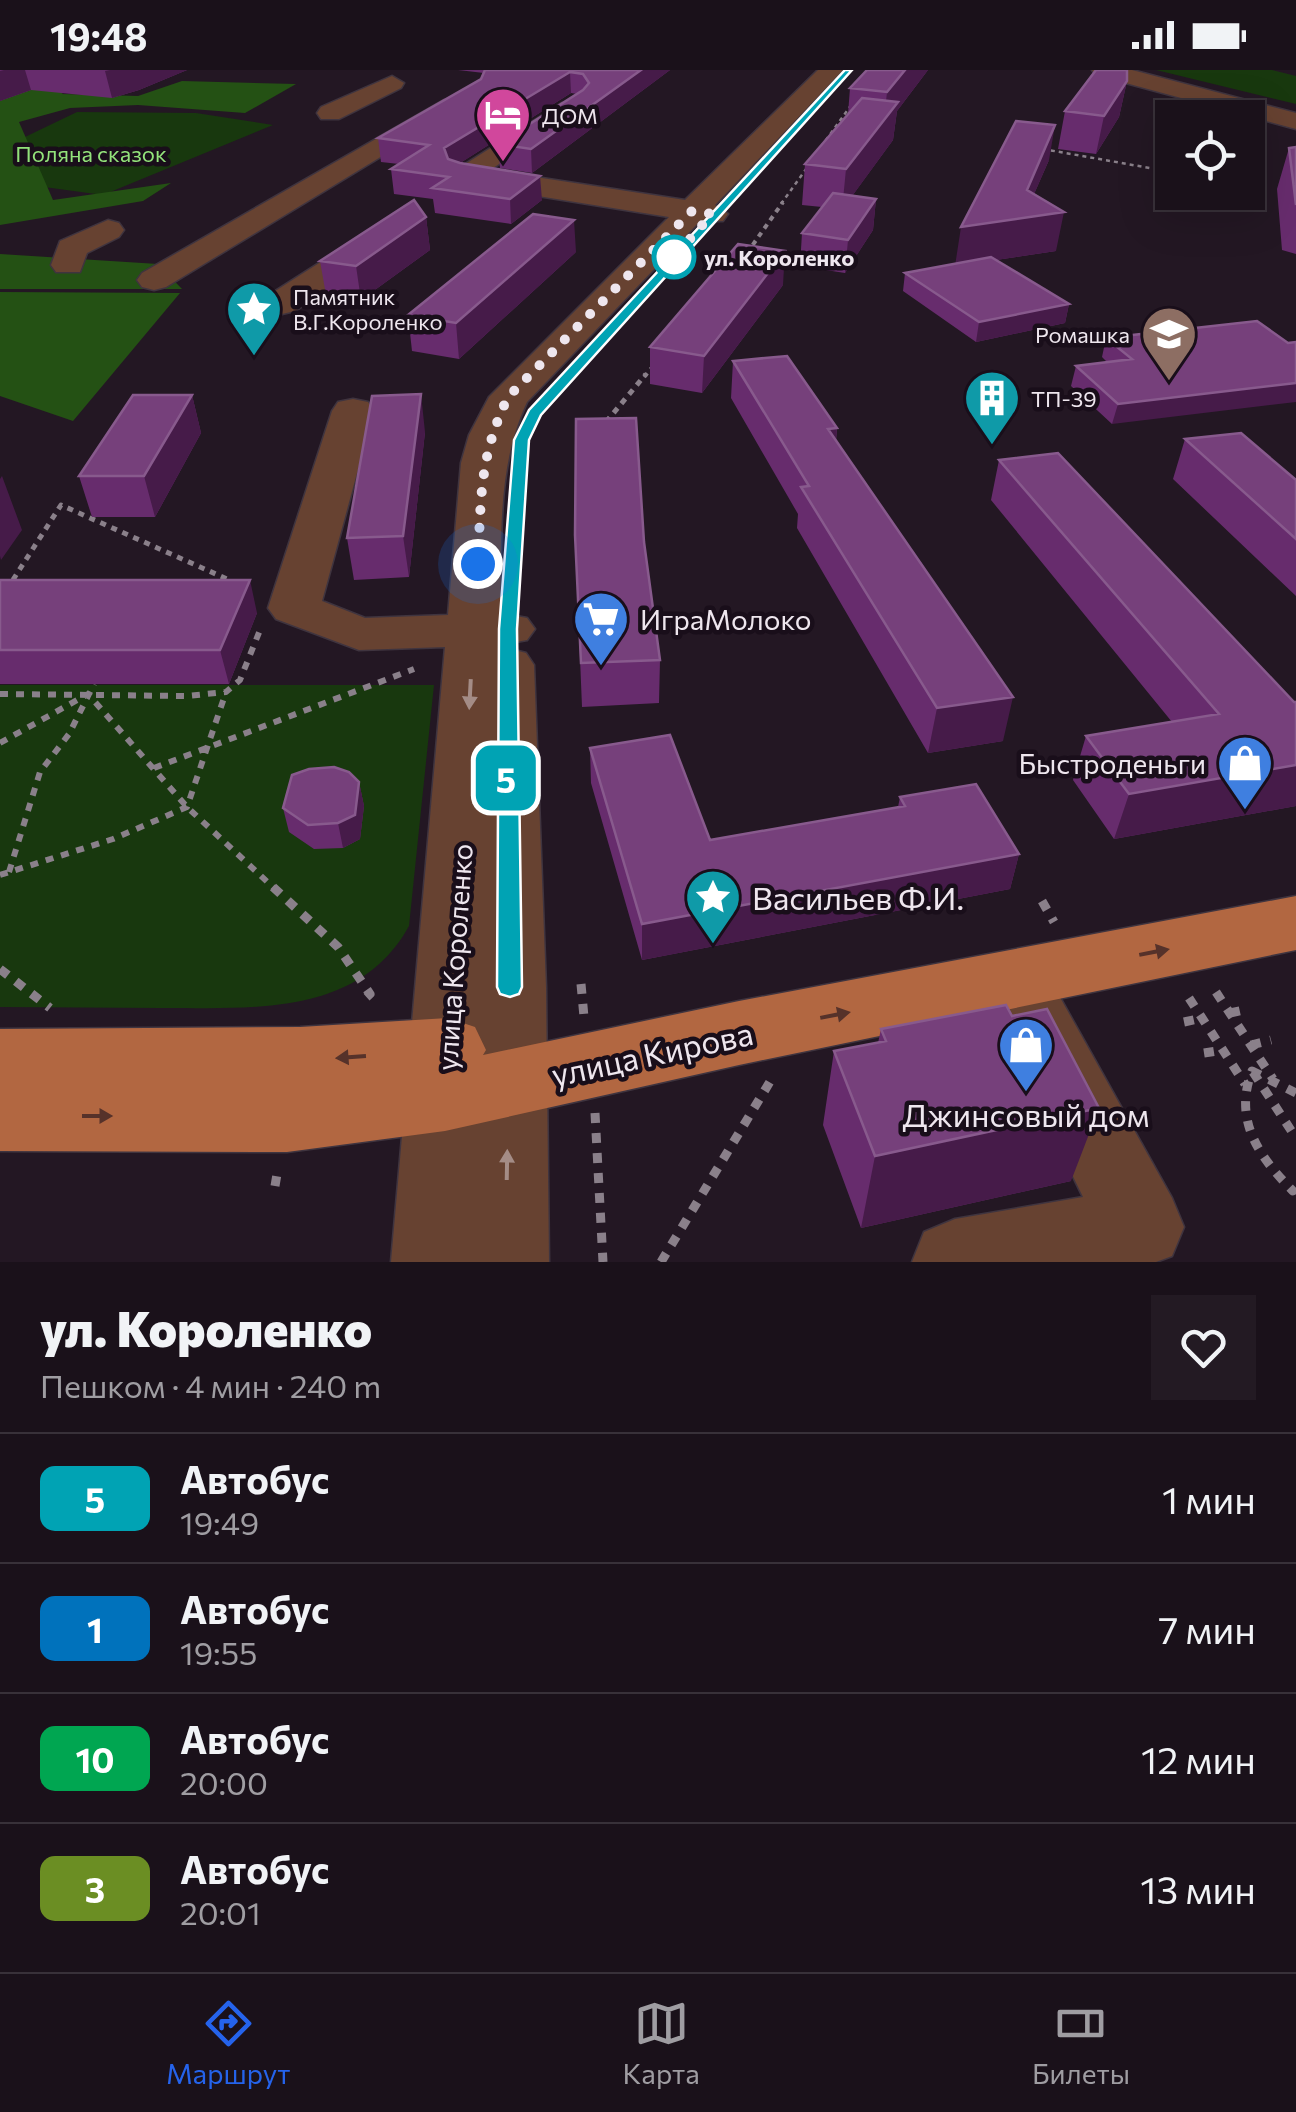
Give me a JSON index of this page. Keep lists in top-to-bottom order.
{
  "streets": {
    "main road": ["улица Кирова"],
    "street": ["улица Короленко"]
  },
  "crossings": [
    ["улица Короленко", "улица Кирова"]
  ],
  "parks": ["Поляна сказок"],
  "places": {
    "hotel": ["ДОМ"],
    "other": ["ул. Короленко"],
    "place": ["Памятник В.Г.Короленко", "Васильев Ф.И."],
    "school or university": ["Ромашка"],
    "building": ["ТП-39"],
    "supermarket": ["ИграМолоко"],
    "shop": ["Быстроденьги", "Джинсовый дом"]
  },
  "lines": ["bus line 5"],
  "page": {
    "status": "19:48",
    "on_map": "5",
    "heading": ["ул. Короленко", "Пешком · 4 мин · 240 m"],
    "list": [
      {
        "mark": "5",
        "name": "Автобус",
        "note": "19:49",
        "value": "1 мин"
      },
      {
        "mark": "1",
        "name": "Автобус",
        "note": "19:55",
        "value": "7 мин"
      },
      {
        "mark": "10",
        "name": "Автобус",
        "note": "20:00",
        "value": "12 мин"
      },
      {
        "mark": "3",
        "name": "Автобус",
        "note": "20:01",
        "value": "13 мин"
      }
    ],
    "tabs": ["Маршрут", "Карта", "Билеты"]
  }
}
